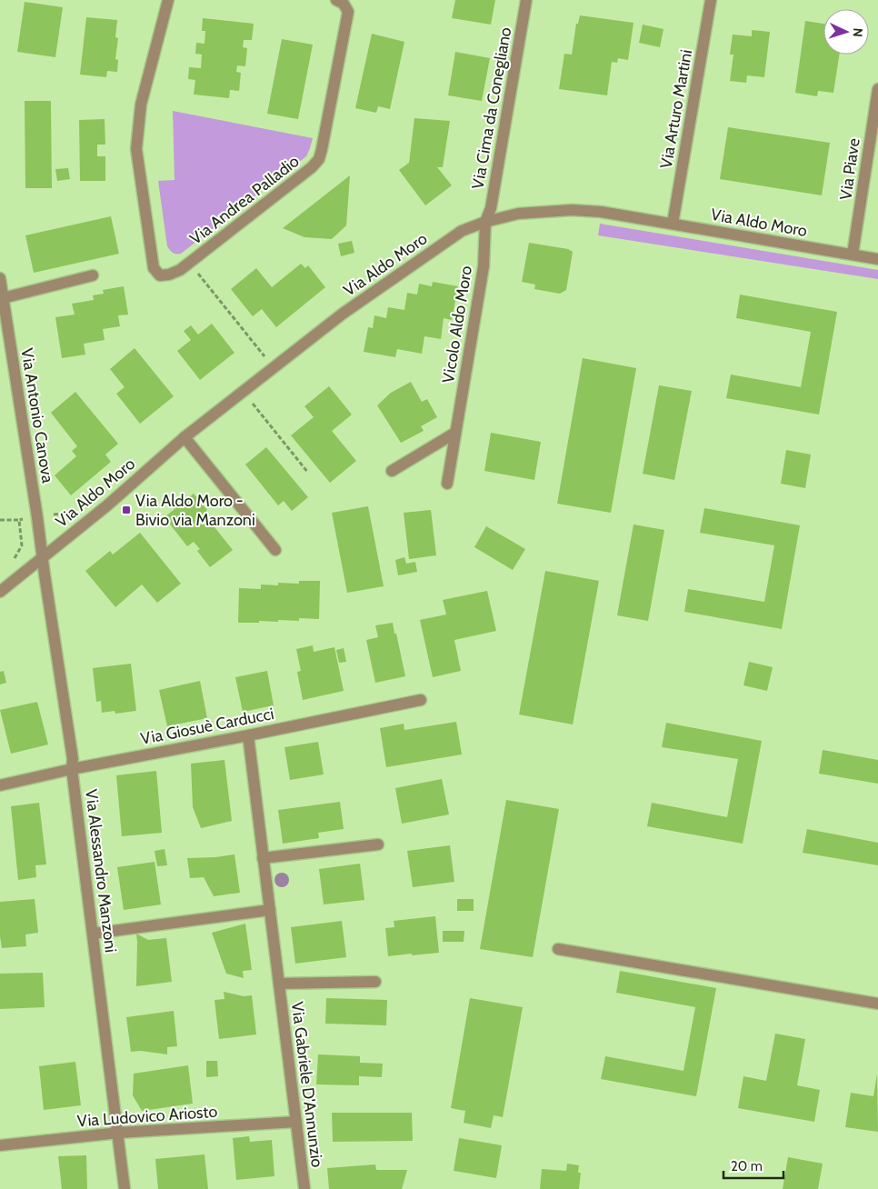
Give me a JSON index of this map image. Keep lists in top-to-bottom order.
{
  "streets": {
    "street": [
      "Via Cima da Conegliano",
      "Via Arturo Martini",
      "Via Piave",
      "Via Andrea Palladio",
      "Via Aldo Moro",
      "Vicolo Aldo Moro",
      "Via Antonio Canova",
      "Via Giosuè Carducci",
      "Via Alessandro Manzoni",
      "Via Gabriele D'Annunzio",
      "Via Ludovico Ariosto"
    ]
  },
  "crossings": [
    ["Via Cima da Conegliano", "Via Aldo Moro"],
    ["Via Cima da Conegliano", "Vicolo Aldo Moro"],
    ["Via Arturo Martini", "Via Aldo Moro"],
    ["Via Piave", "Via Aldo Moro"],
    ["Via Aldo Moro", "Vicolo Aldo Moro"],
    ["Via Aldo Moro", "Via Antonio Canova"],
    ["Via Aldo Moro", "Via Alessandro Manzoni"],
    ["Via Antonio Canova", "Via Alessandro Manzoni"],
    ["Via Giosuè Carducci", "Via Alessandro Manzoni"],
    ["Via Giosuè Carducci", "Via Gabriele D'Annunzio"],
    ["Via Alessandro Manzoni", "Via Ludovico Ariosto"],
    ["Via Gabriele D'Annunzio", "Via Ludovico Ariosto"]
  ],
  "places": {
    "transit": ["Via Aldo Moro - Bivio via Manzoni"]
  },
  "scale_bar": "20 m",
  "north": "right"
}
